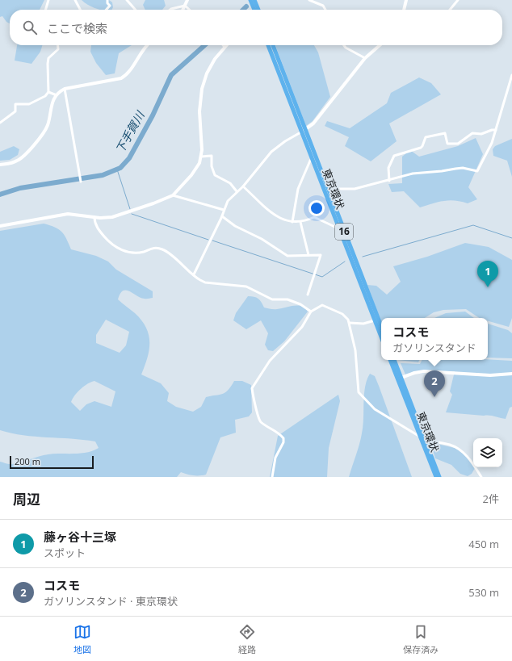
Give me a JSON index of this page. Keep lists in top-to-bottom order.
{
  "streets": {
    "highway": ["東京環状", "16"]
  },
  "water": ["下手賀川"],
  "scale_bar": "200 m",
  "page": {
    "search": "ここで検索",
    "pins": ["1", "2"],
    "popup": ["コスモ", "ガソリンスタンド"],
    "scale": "200 m",
    "heading": ["周辺", "2件"],
    "list": [
      {
        "mark": "1",
        "name": "藤ヶ谷十三塚",
        "note": "スポット",
        "value": "450 m"
      },
      {
        "mark": "2",
        "name": "コスモ",
        "note": "ガソリンスタンド · 東京環状",
        "value": "530 m"
      }
    ],
    "nav": ["地図", "経路", "保存済み"]
  }
}
